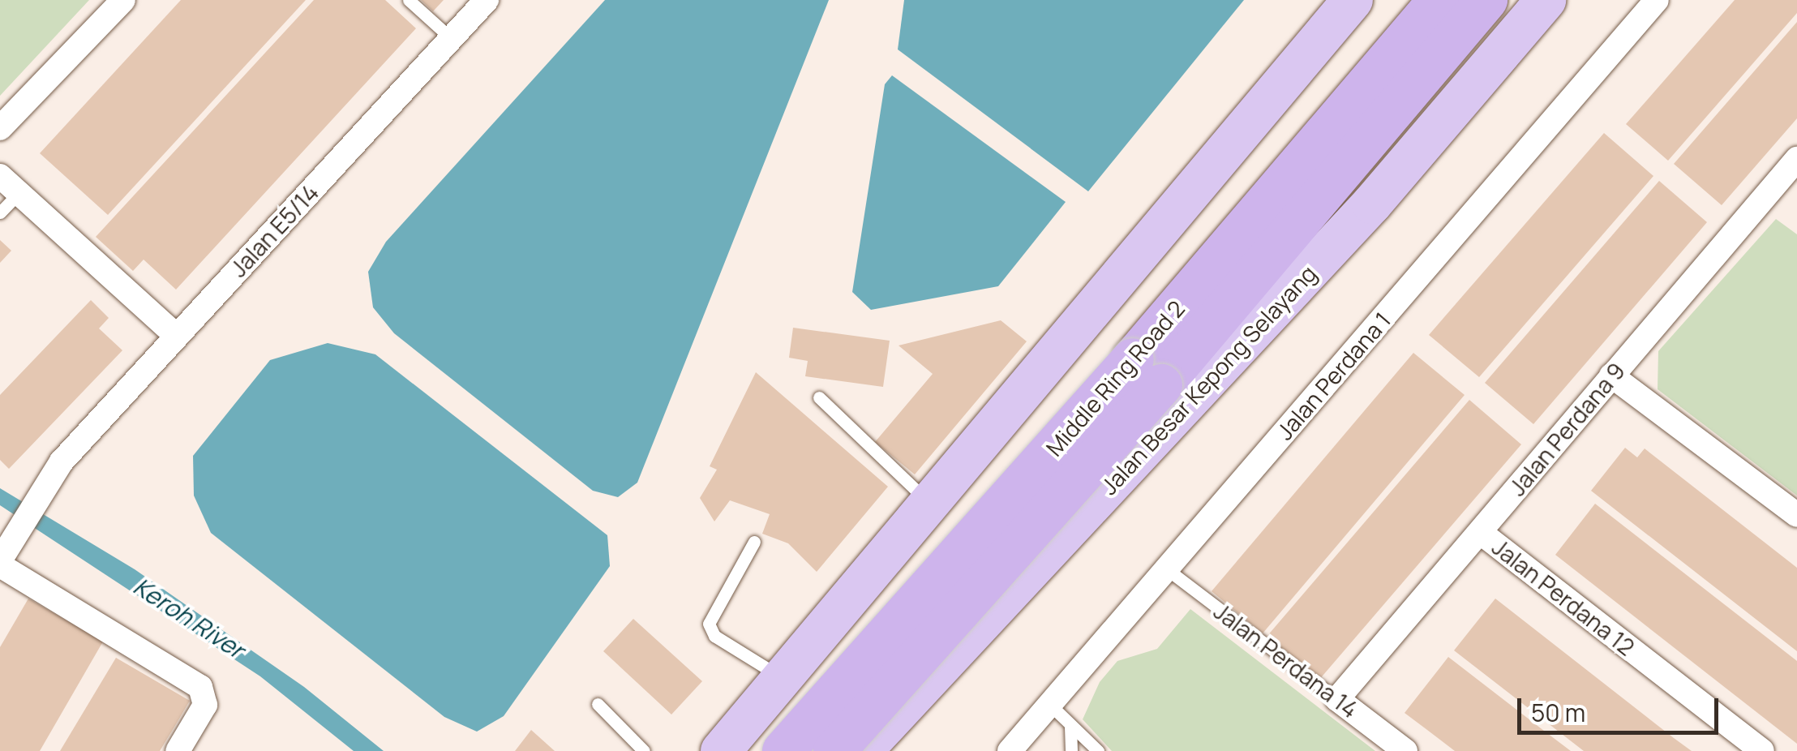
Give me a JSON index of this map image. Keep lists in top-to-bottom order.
{
  "streets": {
    "highway": ["Middle Ring Road 2"],
    "main road": ["Jalan Besar Kepong Selayang"],
    "street": [
      "Jalan E5/14",
      "Jalan Perdana 1",
      "Jalan Perdana 9",
      "Jalan Perdana 12",
      "Jalan Perdana 14"
    ]
  },
  "crossings": [
    ["Jalan Perdana 1", "Jalan Perdana 14"],
    ["Jalan Perdana 9", "Jalan Perdana 12"],
    ["Jalan Perdana 9", "Jalan Perdana 14"]
  ],
  "water": ["Keroh River"],
  "scale_bar": "50 m"
}
